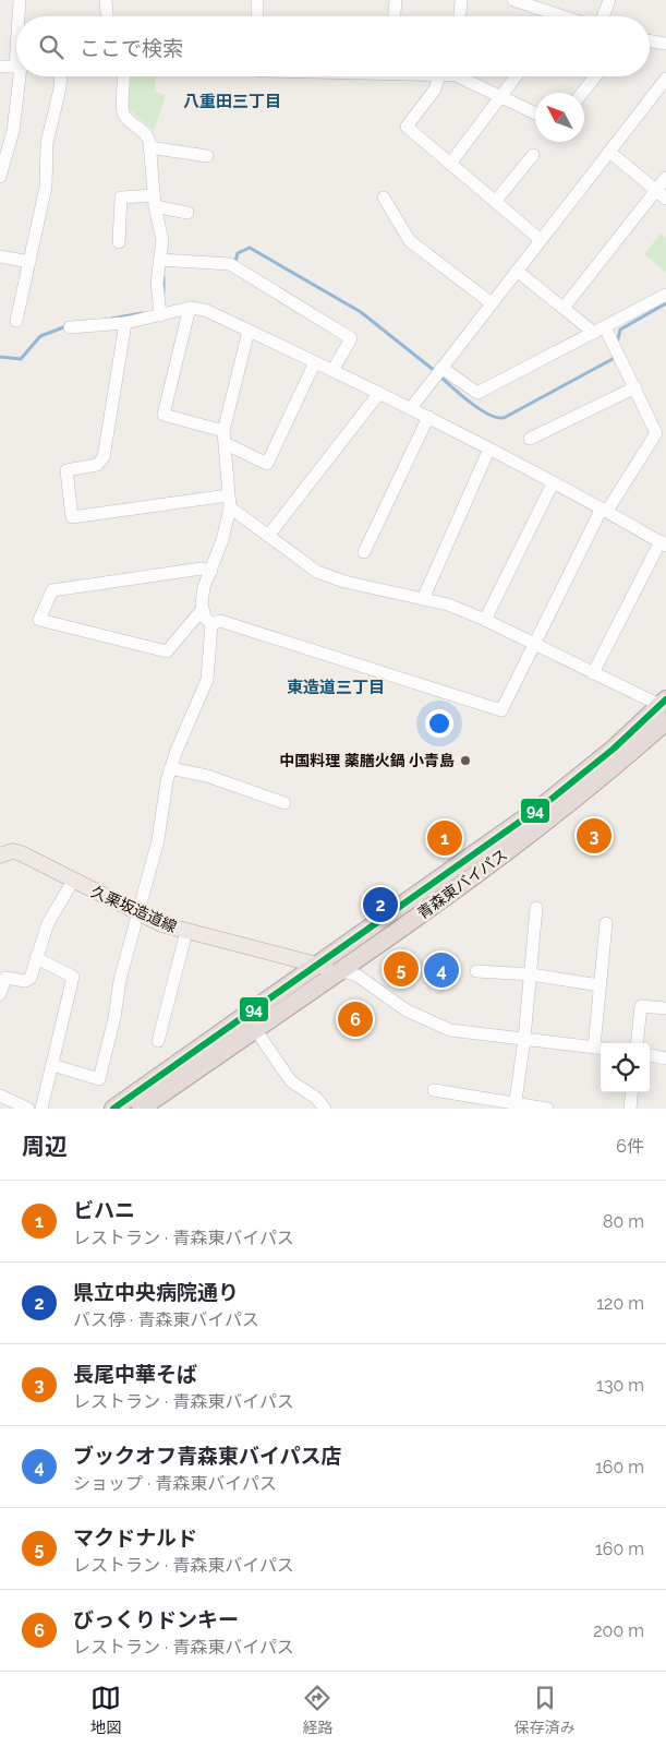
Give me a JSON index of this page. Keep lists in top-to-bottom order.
{
  "streets": {
    "highway": ["青森東バイパス"],
    "main road": ["久栗坂造道線"]
  },
  "crossings": [
    ["青森東バイパス", "久栗坂造道線"]
  ],
  "districts": ["八重田三丁目", "東造道三丁目"],
  "places": ["中国料理 薬膳火鍋 小青島"],
  "lines": ["transit line 94"],
  "north": "top left",
  "page": {
    "search": "ここで検索",
    "pins": [
      "3",
      "1",
      "2",
      "5",
      "4",
      "6"
    ],
    "heading": ["周辺", "6件"],
    "list": [
      {
        "mark": "1",
        "name": "ビハニ",
        "note": "レストラン · 青森東バイパス",
        "value": "80 m"
      },
      {
        "mark": "2",
        "name": "県立中央病院通り",
        "note": "バス停 · 青森東バイパス",
        "value": "120 m"
      },
      {
        "mark": "3",
        "name": "長尾中華そば",
        "note": "レストラン · 青森東バイパス",
        "value": "130 m"
      },
      {
        "mark": "4",
        "name": "ブックオフ青森東バイパス店",
        "note": "ショップ · 青森東バイパス",
        "value": "160 m"
      },
      {
        "mark": "5",
        "name": "マクドナルド",
        "note": "レストラン · 青森東バイパス",
        "value": "160 m"
      },
      {
        "mark": "6",
        "name": "びっくりドンキー",
        "note": "レストラン · 青森東バイパス",
        "value": "200 m"
      }
    ],
    "nav": ["地図", "経路", "保存済み"]
  }
}
